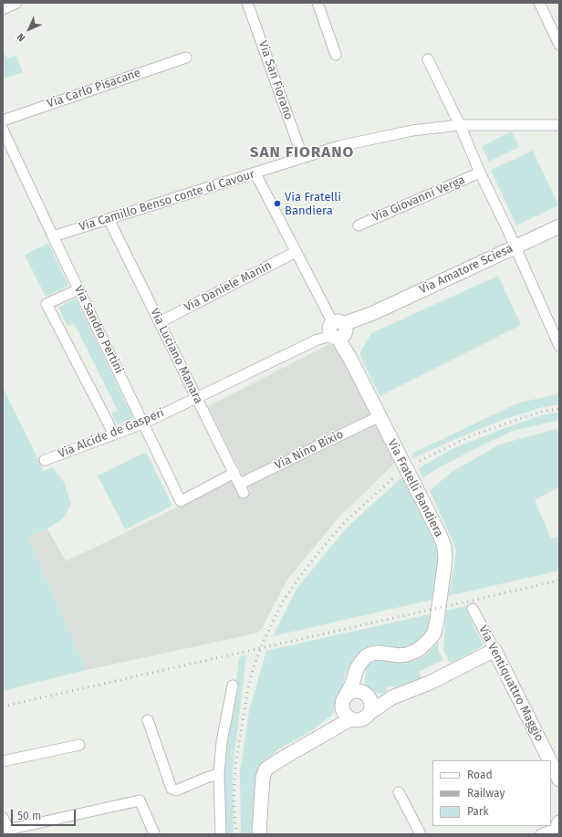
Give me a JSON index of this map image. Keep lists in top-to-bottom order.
{
  "streets": {
    "street": [
      "Via San Fiorano",
      "Via Carlo Pisacane",
      "Via Giovanni Verga",
      "Via Camillo Benso conte di Cavour",
      "Via Amatore Sciesa",
      "Via Daniele Manin",
      "Via Sandro Pertini",
      "Via Luciano Manara",
      "Via Alcide de Gasperi",
      "Via Nino Bixio",
      "Via Fratelli Bandiera",
      "Via Ventiquattro Maggio"
    ]
  },
  "crossings": [
    ["Via San Fiorano", "Via Camillo Benso conte di Cavour"],
    ["Via Camillo Benso conte di Cavour", "Via Sandro Pertini"],
    ["Via Camillo Benso conte di Cavour", "Via Luciano Manara"],
    ["Via Camillo Benso conte di Cavour", "Via Fratelli Bandiera"],
    ["Via Amatore Sciesa", "Via Luciano Manara"],
    ["Via Amatore Sciesa", "Via Alcide de Gasperi"],
    ["Via Amatore Sciesa", "Via Fratelli Bandiera"],
    ["Via Daniele Manin", "Via Luciano Manara"],
    ["Via Daniele Manin", "Via Fratelli Bandiera"],
    ["Via Sandro Pertini", "Via Luciano Manara"],
    ["Via Sandro Pertini", "Via Alcide de Gasperi"],
    ["Via Luciano Manara", "Via Alcide de Gasperi"],
    ["Via Luciano Manara", "Via Nino Bixio"],
    ["Via Nino Bixio", "Via Fratelli Bandiera"]
  ],
  "districts": ["SAN FIORANO"],
  "places": ["Via Fratelli Bandiera"],
  "legend": ["Road", "Railway", "Park"],
  "scale_bar": "50 m",
  "north": "bottom left"
}
